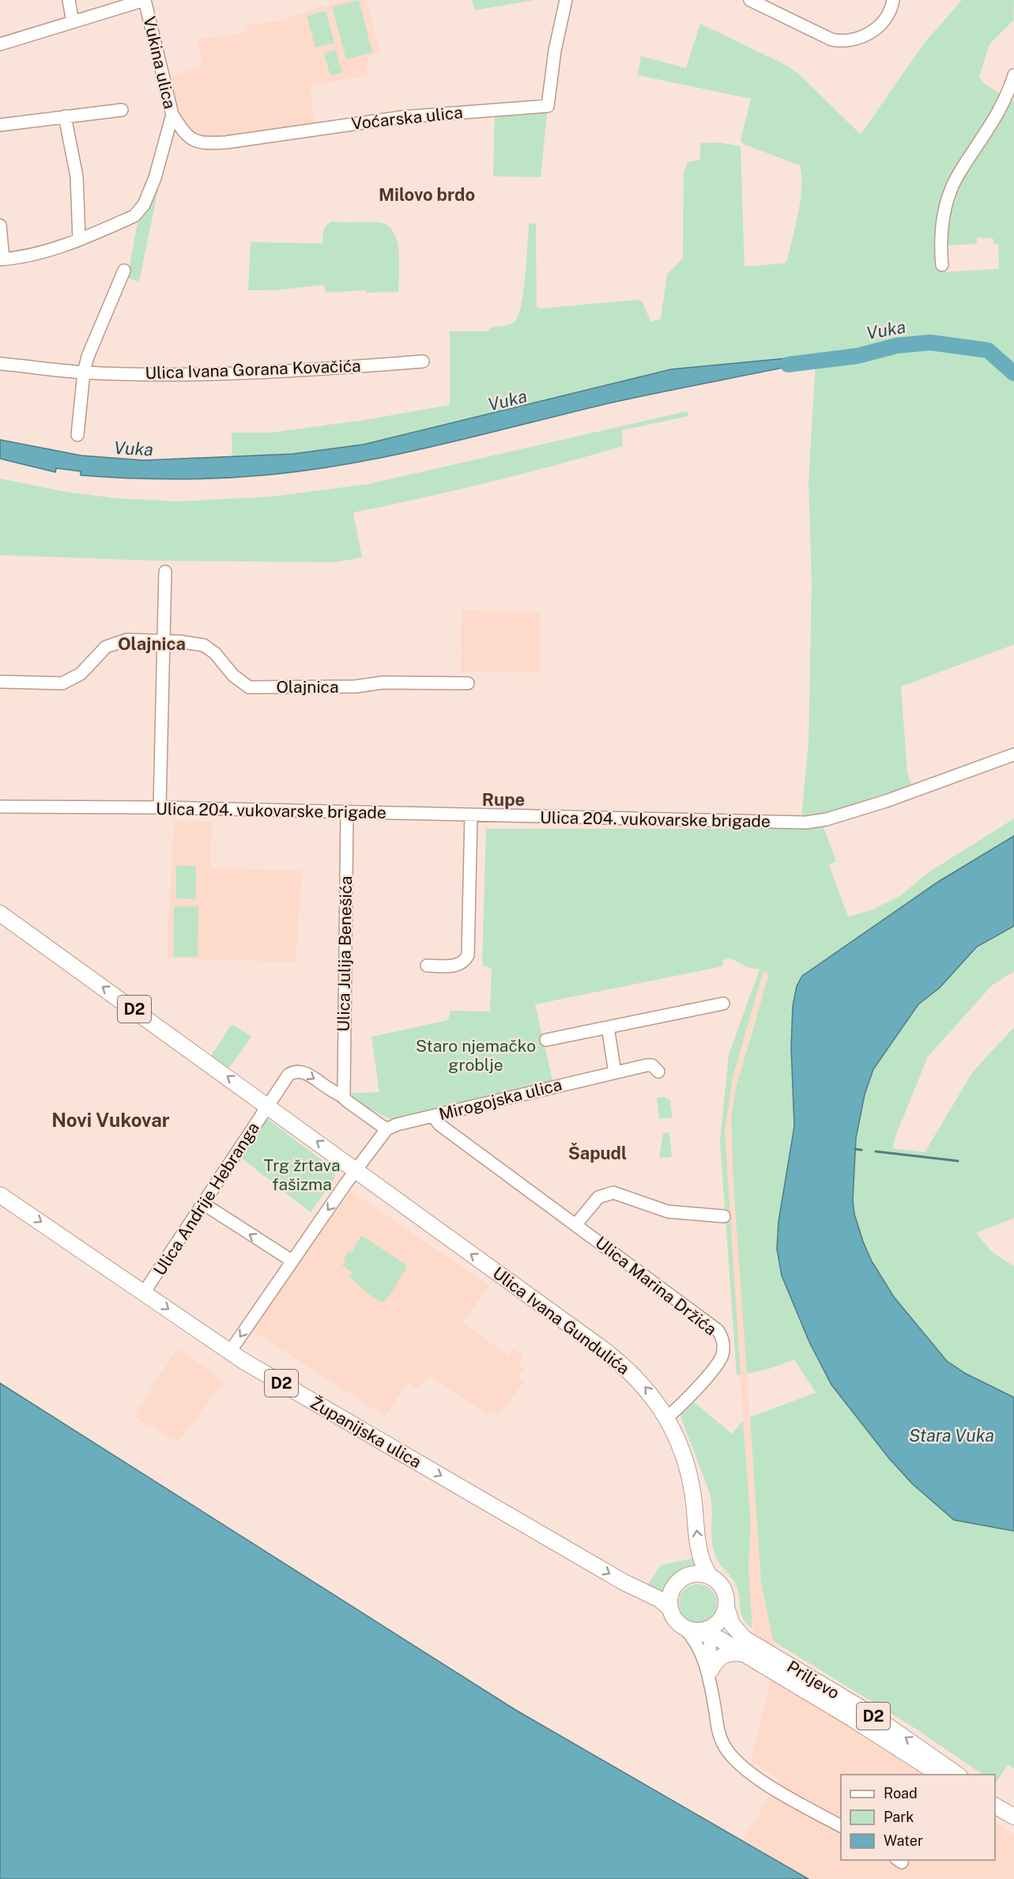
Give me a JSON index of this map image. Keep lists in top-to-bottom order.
{
  "streets": {
    "main road": [
      "D2",
      "Ulica Ivana Gundulića",
      "Županijska ulica",
      "Priljevo"
    ],
    "street": [
      "Vukina ulica",
      "Voćarska ulica",
      "Ulica Ivana Gorana Kovačića",
      "Olajnica",
      "Ulica 204. vukovarske brigade",
      "Ulica Julija Benešića",
      "Mirogojska ulica",
      "Ulica Andrije Hebranga",
      "Ulica Marina Držića"
    ]
  },
  "crossings": [
    ["Vukina ulica", "Voćarska ulica"],
    ["Ulica 204. vukovarske brigade", "Ulica Julija Benešića"],
    ["D2", "Ulica Andrije Hebranga"],
    ["D2", "Ulica Ivana Gundulića"],
    ["D2", "Županijska ulica"],
    ["D2", "Priljevo"],
    ["Mirogojska ulica", "Ulica Marina Držića"],
    ["Ulica Andrije Hebranga", "Županijska ulica"],
    ["Ulica Marina Držića", "Ulica Ivana Gundulića"],
    ["Ulica Ivana Gundulića", "Županijska ulica"],
    ["Ulica Ivana Gundulića", "Priljevo"],
    ["Županijska ulica", "Priljevo"]
  ],
  "one_way": ["Ulica Ivana Gundulića", "Županijska ulica"],
  "districts": [
    "Milovo brdo",
    "Olajnica",
    "Rupe",
    "Novi Vukovar",
    "Šapudl"
  ],
  "water": ["Vuka", "Stara Vuka"],
  "parks": ["Staro njemačko groblje", "Trg žrtava fašizma"],
  "legend": ["Road", "Park", "Water"]
}
